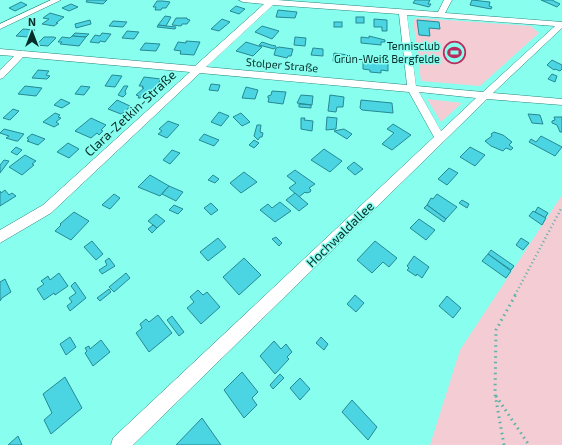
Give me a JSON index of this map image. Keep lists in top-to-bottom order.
{
  "streets": {
    "street": ["Stolper Straße", "Clara-Zetkin-Straße", "Hochwaldallee"]
  },
  "crossings": [
    ["Stolper Straße", "Clara-Zetkin-Straße"],
    ["Stolper Straße", "Hochwaldallee"]
  ],
  "places": {
    "sports": ["Tennisclub Grün-Weiß Bergfelde"]
  },
  "north": "top"
}
